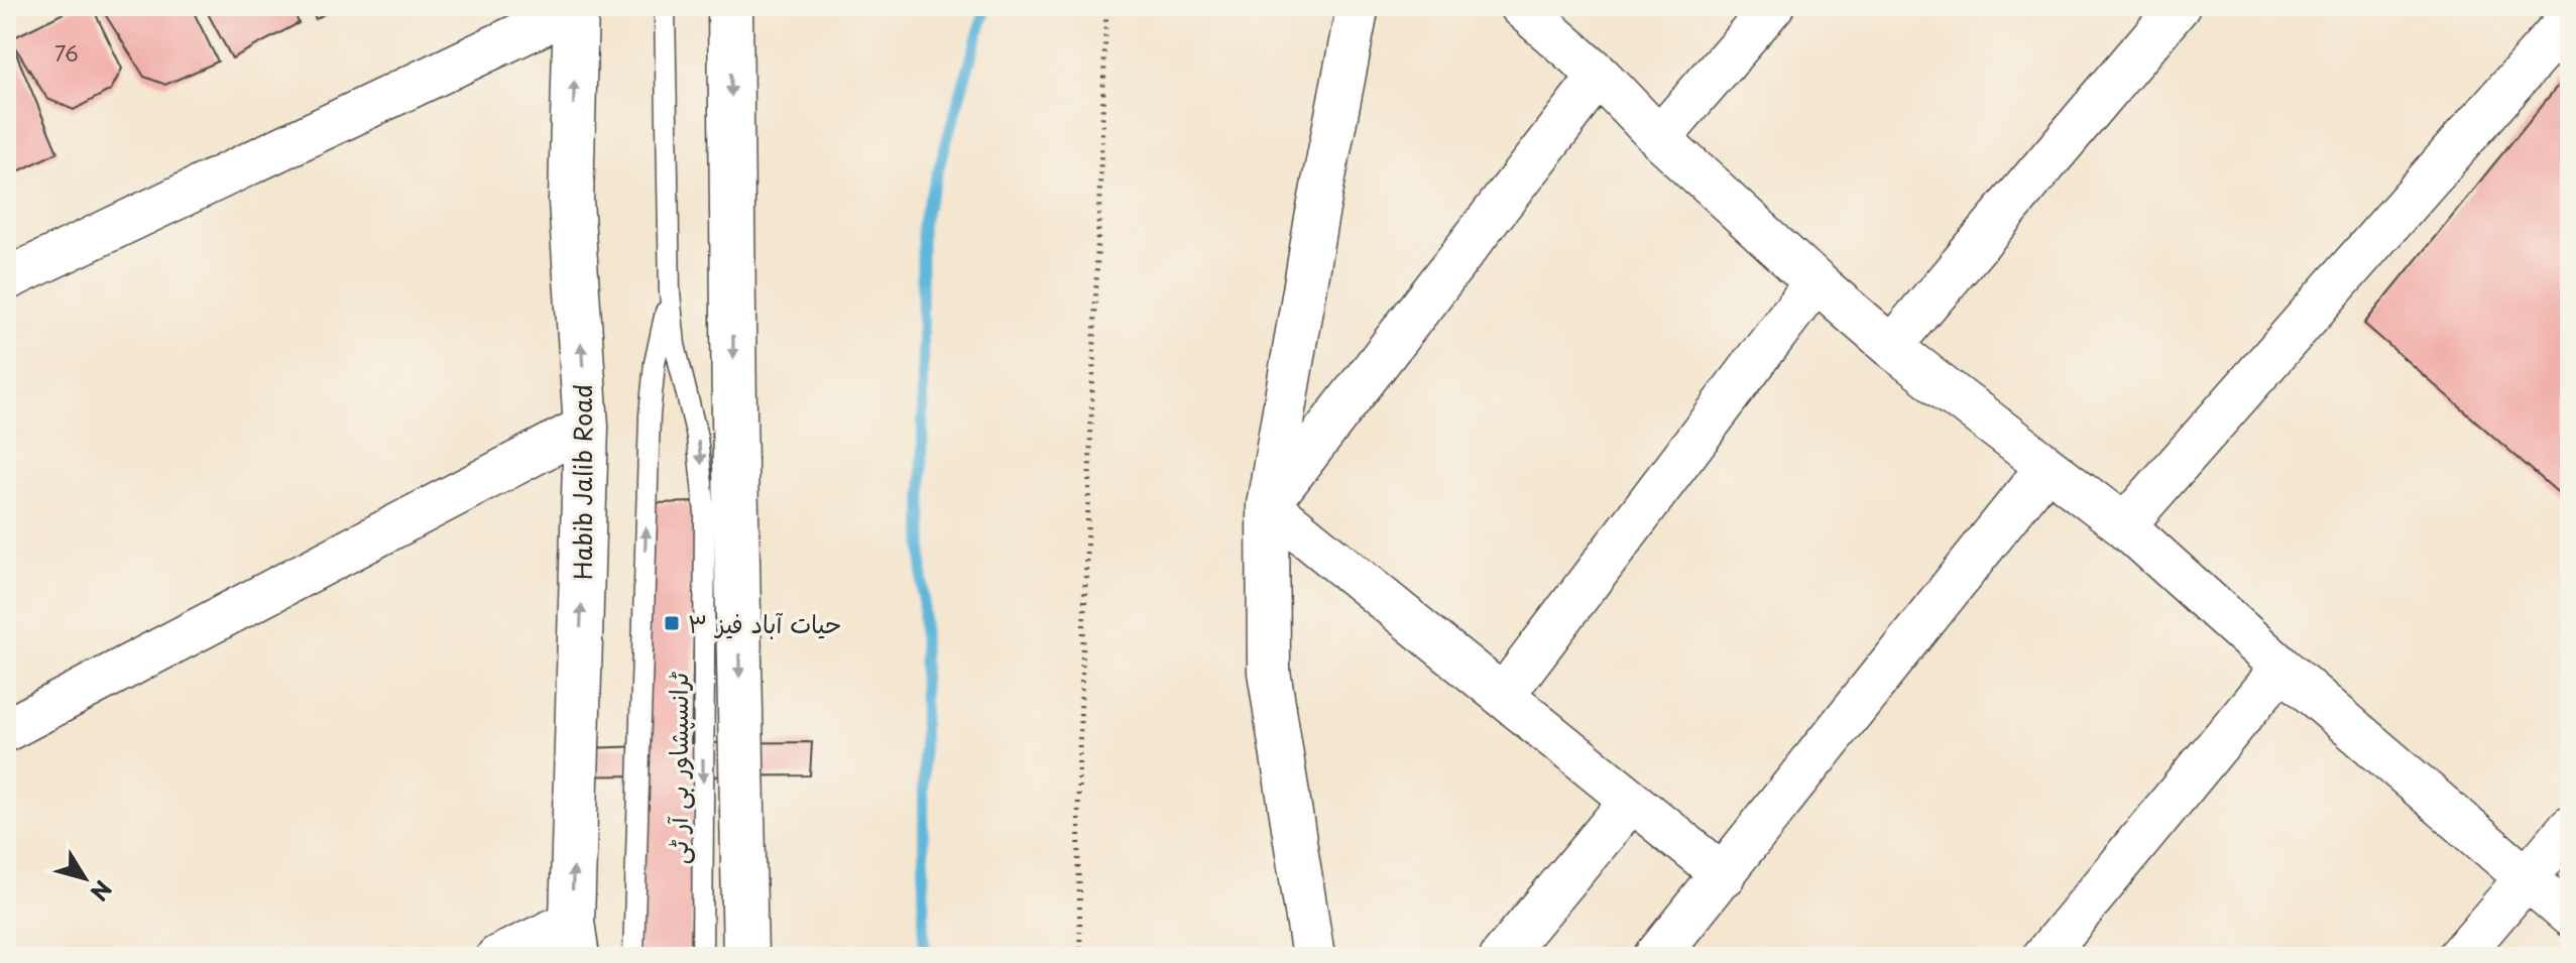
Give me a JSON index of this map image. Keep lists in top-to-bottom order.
{
  "streets": {
    "main road": ["Habib Jalib Road"],
    "lane": ["ٹرانسپشاور بی آر ٹی"]
  },
  "places": {
    "transit": ["حیات آباد فیز ۳"]
  },
  "house_numbers": ["76"],
  "north": "bottom right"
}
